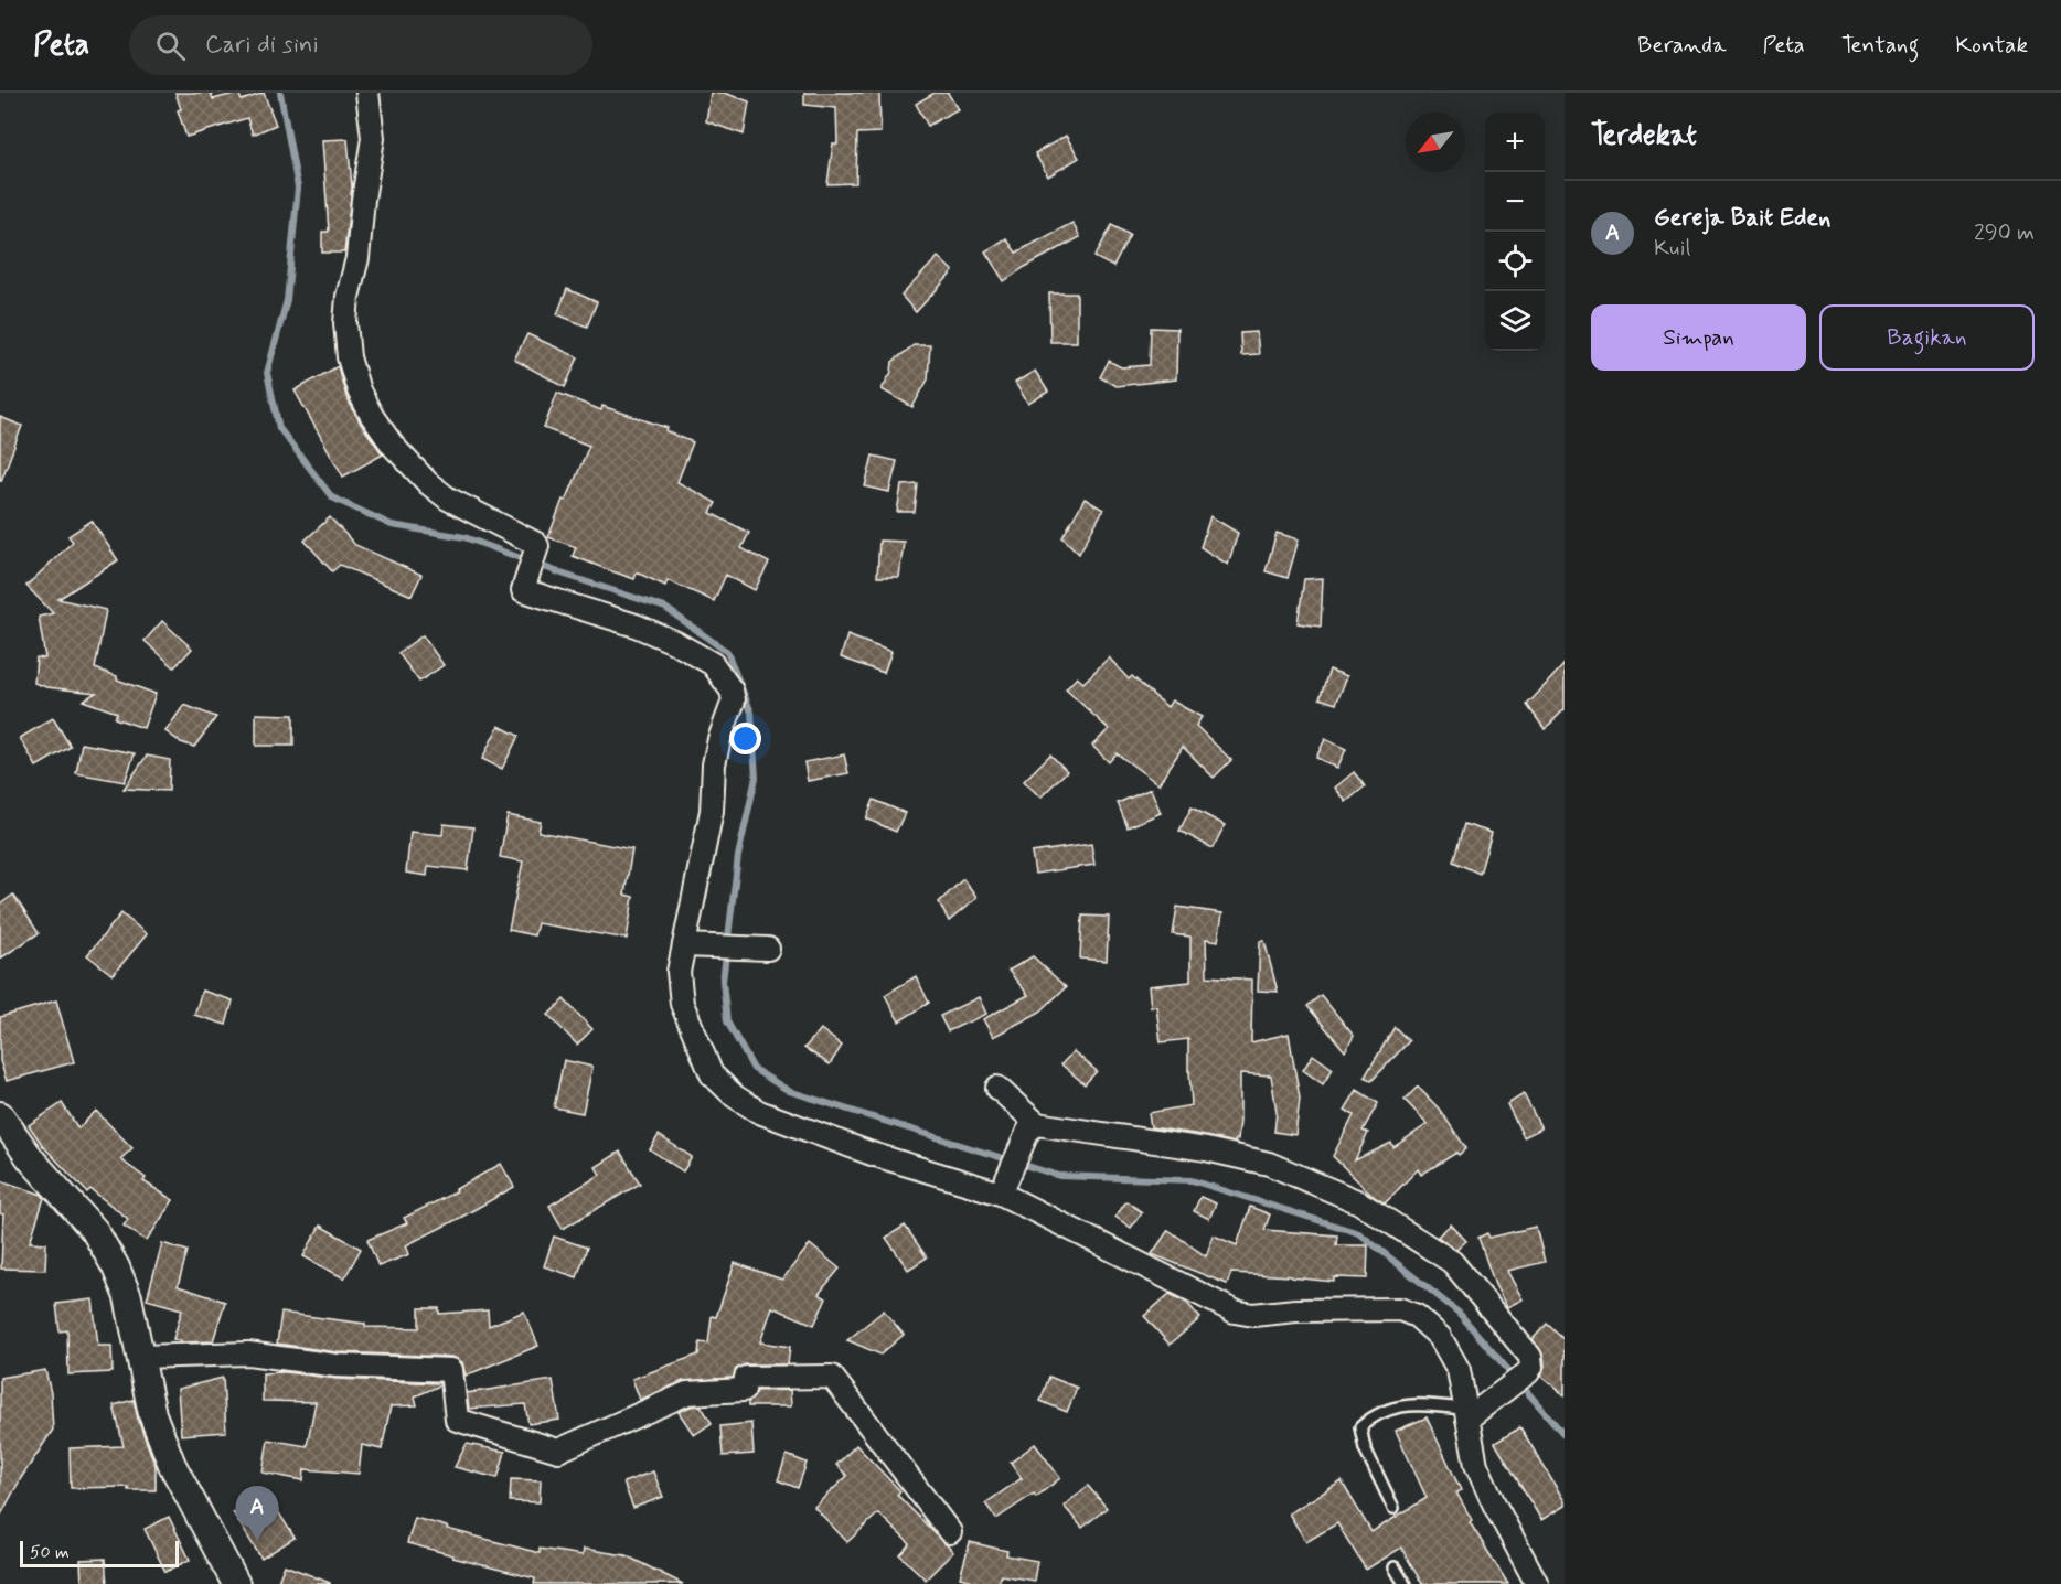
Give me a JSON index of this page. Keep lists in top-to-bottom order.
{
  "scale_bar": "50 m",
  "north": "bottom left",
  "page": {
    "header": "Peta",
    "search": "Cari di sini",
    "nav": [
      "Beranda",
      "Peta",
      "Tentang",
      "Kontak"
    ],
    "heading": "Terdekat",
    "map_buttons": ["+", "−"],
    "list": [
      {
        "mark": "A",
        "name": "Gereja Bait Eden",
        "note": "Kuil",
        "value": "290 m"
      }
    ],
    "buttons": ["Simpan", "Bagikan"],
    "pins": "A",
    "scale": "50 m"
  }
}
